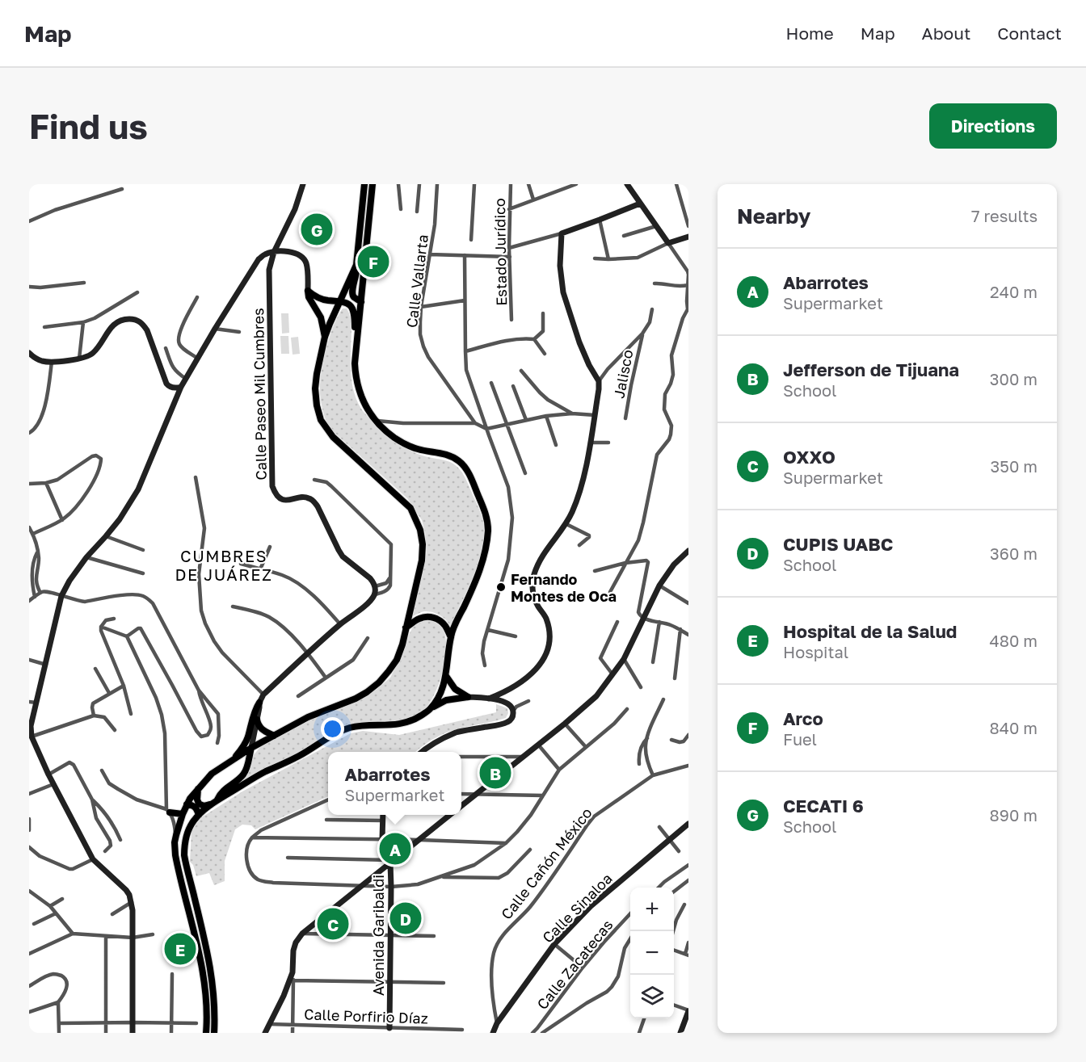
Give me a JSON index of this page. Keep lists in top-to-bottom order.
{
  "streets": {
    "street": [
      "Estado Jurídico",
      "Calle Vallarta",
      "Jalisco",
      "Calle Paseo Mil Cumbres",
      "Calle Cañón México",
      "Calle Sinaloa",
      "Avenida Garibaldi",
      "Calle Zacatecas",
      "Calle Porfirio Díaz"
    ]
  },
  "crossings": [
    ["Calle Cañón México", "Calle Sinaloa"],
    ["Avenida Garibaldi", "Calle Porfirio Díaz"]
  ],
  "districts": ["CUMBRES DE JUÁREZ"],
  "places": ["Fernando Montes de Oca"],
  "page": {
    "header": "Map",
    "nav": [
      "Home",
      "Map",
      "About",
      "Contact"
    ],
    "buttons": "Directions",
    "title": "Find us",
    "heading": ["Nearby", "7 results"],
    "pins": [
      "G",
      "F",
      "B",
      "A",
      "D",
      "C",
      "E"
    ],
    "list": [
      {
        "mark": "A",
        "name": "Abarrotes",
        "note": "Supermarket",
        "value": "240 m"
      },
      {
        "mark": "B",
        "name": "Jefferson de Tijuana",
        "note": "School",
        "value": "300 m"
      },
      {
        "mark": "C",
        "name": "OXXO",
        "note": "Supermarket",
        "value": "350 m"
      },
      {
        "mark": "D",
        "name": "CUPIS UABC",
        "note": "School",
        "value": "360 m"
      },
      {
        "mark": "E",
        "name": "Hospital de la Salud",
        "note": "Hospital",
        "value": "480 m"
      },
      {
        "mark": "F",
        "name": "Arco",
        "note": "Fuel",
        "value": "840 m"
      },
      {
        "mark": "G",
        "name": "CECATI 6",
        "note": "School",
        "value": "890 m"
      }
    ],
    "popup": ["Abarrotes", "Supermarket"],
    "map_buttons": ["+", "−"]
  }
}
